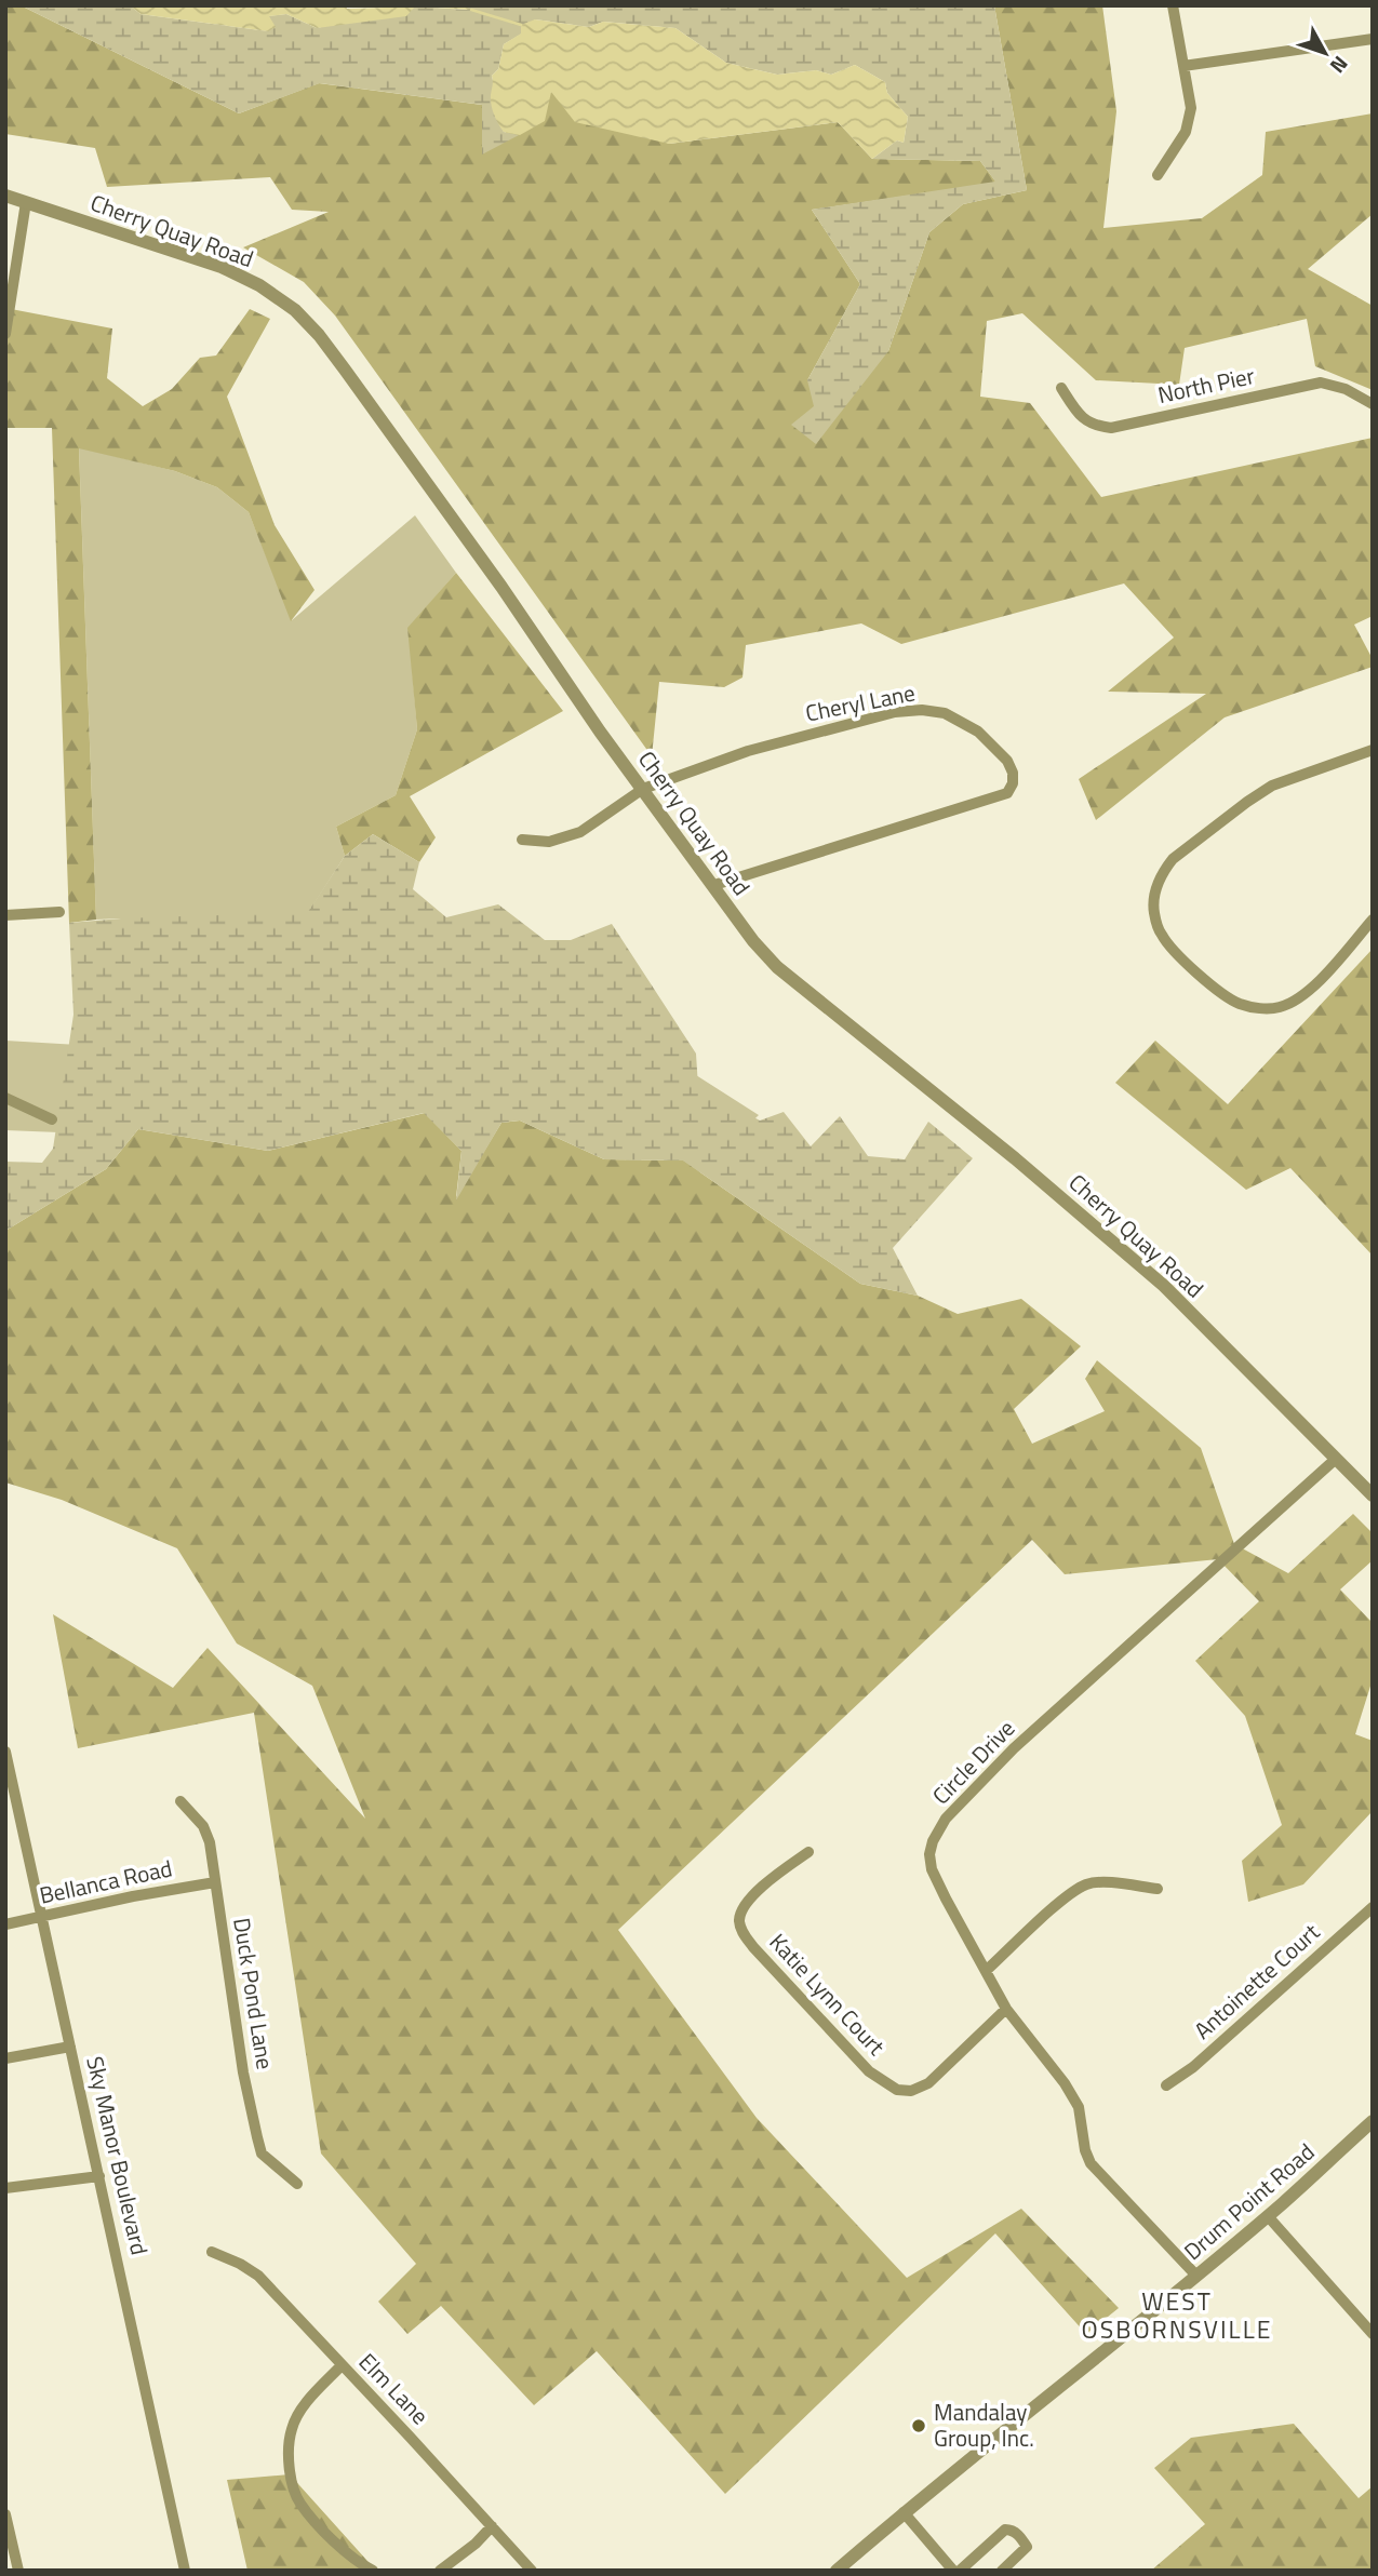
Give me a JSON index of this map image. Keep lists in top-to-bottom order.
{
  "streets": {
    "street": [
      "Cherry Quay Road",
      "North Pier",
      "Cheryl Lane",
      "Circle Drive",
      "Bellanca Road",
      "Antoinette Court",
      "Duck Pond Lane",
      "Katie Lynn Court",
      "Sky Manor Boulevard",
      "Drum Point Road",
      "Elm Lane"
    ]
  },
  "crossings": [
    ["Cherry Quay Road", "Cheryl Lane"],
    ["Cherry Quay Road", "Circle Drive"],
    ["Circle Drive", "Katie Lynn Court"],
    ["Circle Drive", "Drum Point Road"],
    ["Bellanca Road", "Duck Pond Lane"],
    ["Bellanca Road", "Sky Manor Boulevard"]
  ],
  "districts": ["WEST OSBORNSVILLE"],
  "places": ["Mandalay Group, Inc."],
  "north": "bottom right"
}
